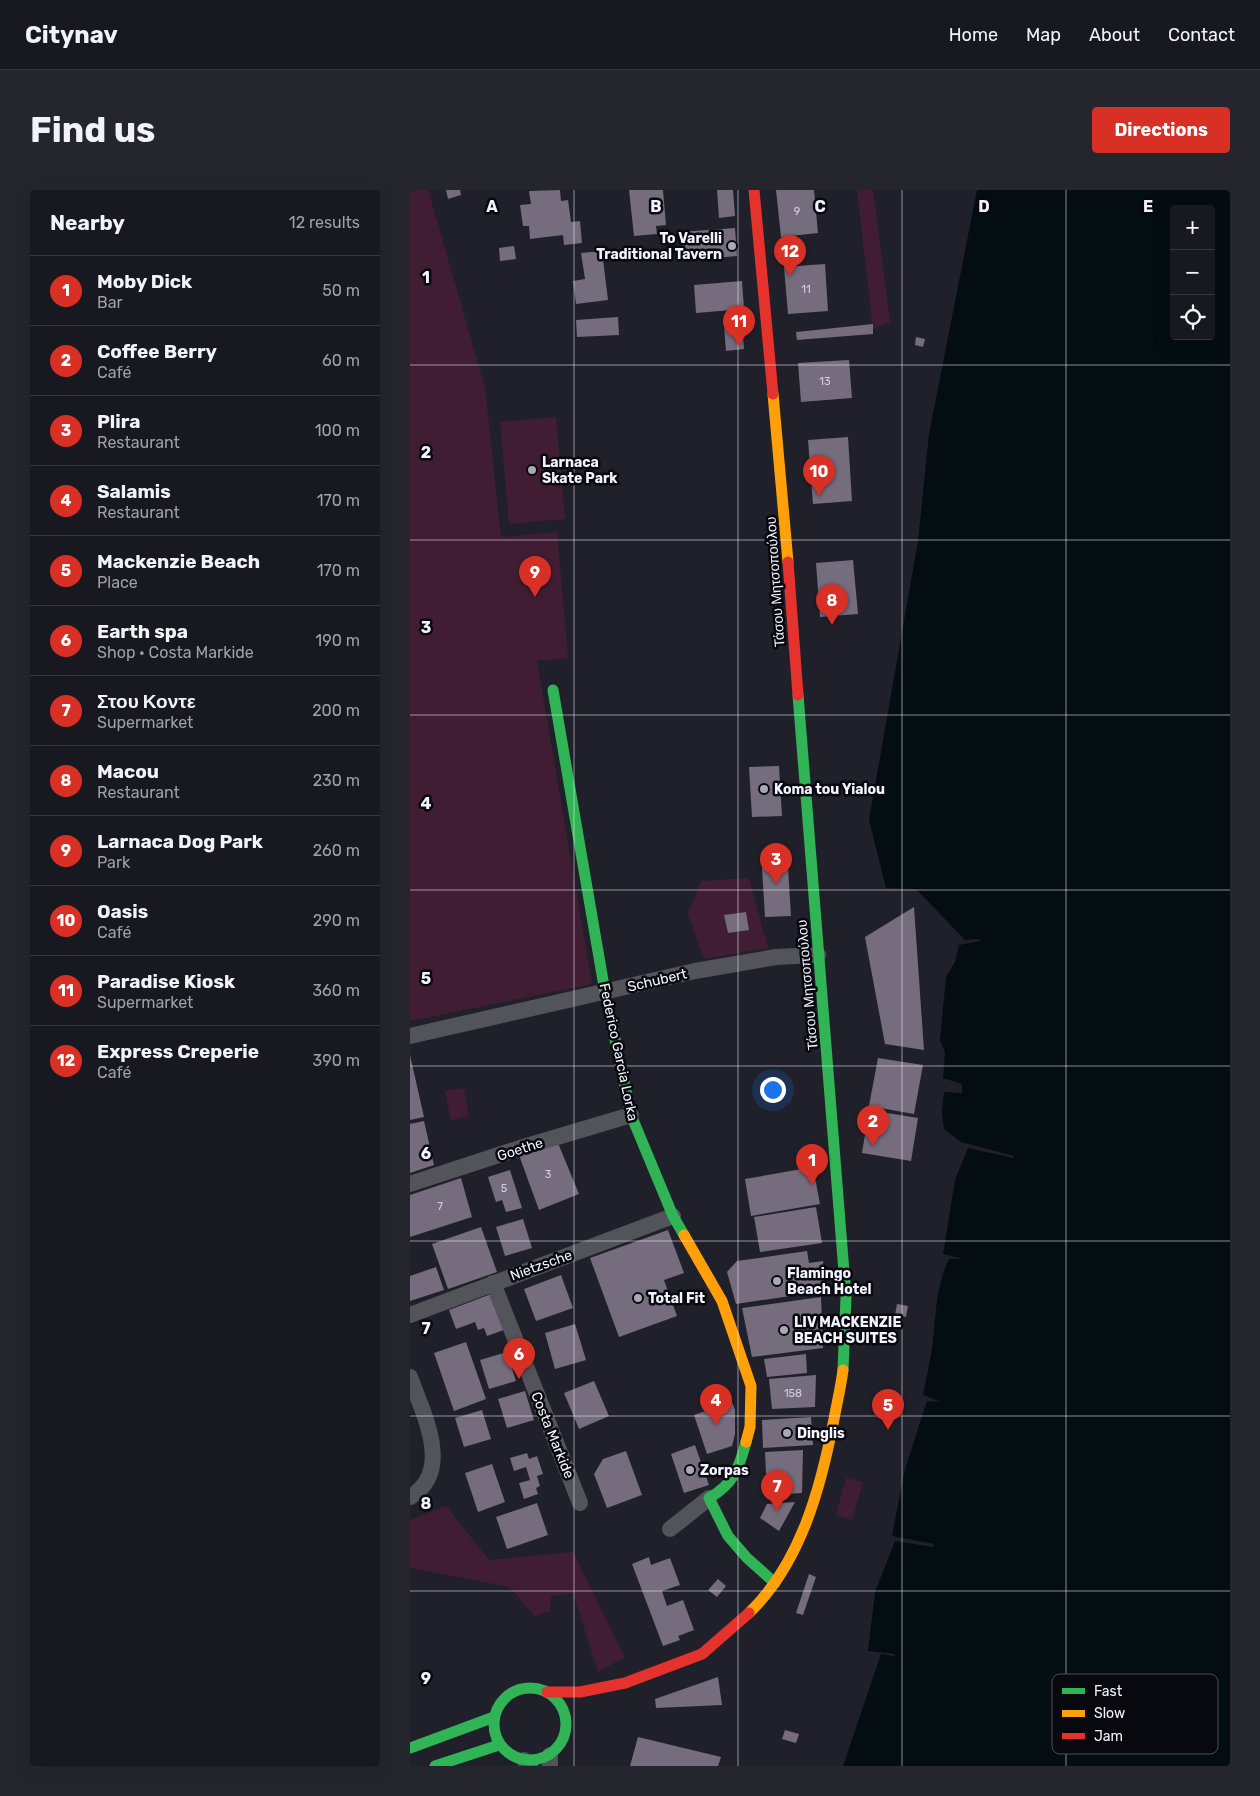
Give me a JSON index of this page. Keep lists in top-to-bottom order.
{
  "streets": {
    "street": [
      "Τάσου Μητσοπούλου",
      "Schubert",
      "Federico Garcia Lorka",
      "Goethe",
      "Nietzsche",
      "Costa Markide"
    ]
  },
  "crossings": [
    ["Τάσου Μητσοπούλου", "Schubert"],
    ["Schubert", "Federico Garcia Lorka"],
    ["Federico Garcia Lorka", "Goethe"],
    ["Federico Garcia Lorka", "Nietzsche"],
    ["Nietzsche", "Costa Markide"]
  ],
  "places": [
    "To Varelli Traditional Tavern",
    "Larnaca Skate Park",
    "Koma tou Yialou",
    "Flamingo Beach Hotel",
    "Total Fit",
    "LIV MACKENZIE BEACH SUITES",
    "Dinglis",
    "Zorpas"
  ],
  "house_numbers": [
    "9",
    "11",
    "13",
    "3",
    "5",
    "7",
    "158"
  ],
  "legend": ["Fast", "Slow", "Jam"],
  "page": {
    "header": "Citynav",
    "nav": [
      "Home",
      "Map",
      "About",
      "Contact"
    ],
    "buttons": "Directions",
    "title": "Find us",
    "heading": ["Nearby", "12 results"],
    "map_buttons": ["+", "−"],
    "pins": [
      "12",
      "11",
      "10",
      "9",
      "8",
      "3",
      "2",
      "1",
      "6",
      "4",
      "5",
      "7"
    ],
    "list": [
      {
        "mark": "1",
        "name": "Moby Dick",
        "note": "Bar",
        "value": "50 m"
      },
      {
        "mark": "2",
        "name": "Coffee Berry",
        "note": "Café",
        "value": "60 m"
      },
      {
        "mark": "3",
        "name": "Plira",
        "note": "Restaurant",
        "value": "100 m"
      },
      {
        "mark": "4",
        "name": "Salamis",
        "note": "Restaurant",
        "value": "170 m"
      },
      {
        "mark": "5",
        "name": "Mackenzie Beach",
        "note": "Place",
        "value": "170 m"
      },
      {
        "mark": "6",
        "name": "Earth spa",
        "note": "Shop · Costa Markide",
        "value": "190 m"
      },
      {
        "mark": "7",
        "name": "Στου Κοντε",
        "note": "Supermarket",
        "value": "200 m"
      },
      {
        "mark": "8",
        "name": "Macou",
        "note": "Restaurant",
        "value": "230 m"
      },
      {
        "mark": "9",
        "name": "Larnaca Dog Park",
        "note": "Park",
        "value": "260 m"
      },
      {
        "mark": "10",
        "name": "Oasis",
        "note": "Café",
        "value": "290 m"
      },
      {
        "mark": "11",
        "name": "Paradise Kiosk",
        "note": "Supermarket",
        "value": "360 m"
      },
      {
        "mark": "12",
        "name": "Express Creperie",
        "note": "Café",
        "value": "390 m"
      }
    ]
  },
  "grid": {
    "columns": [
      "A",
      "B",
      "C",
      "D",
      "E"
    ],
    "rows": [
      "1",
      "2",
      "3",
      "4",
      "5",
      "6",
      "7",
      "8",
      "9"
    ]
  }
}
